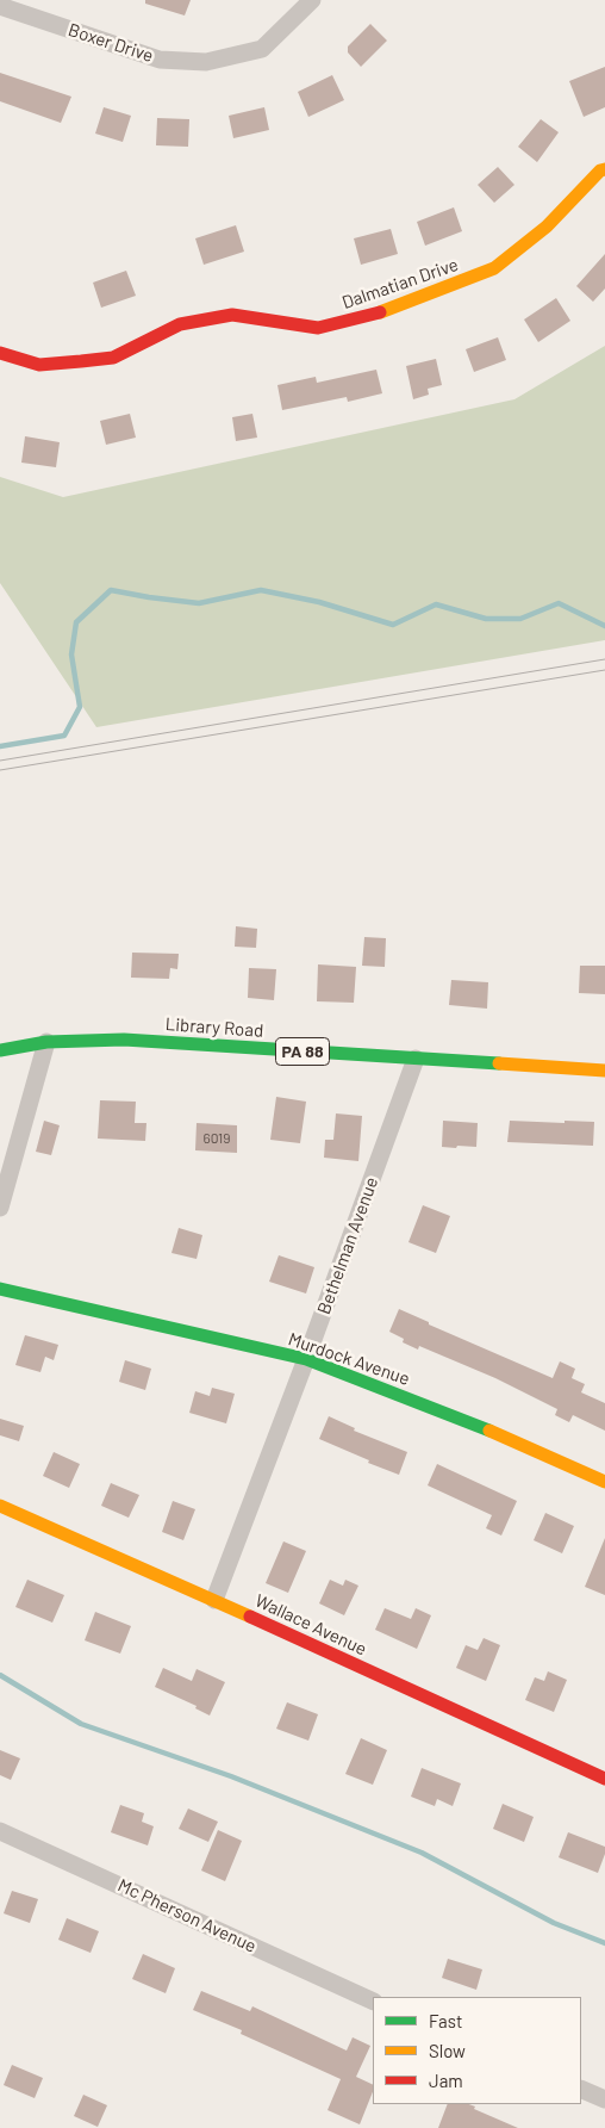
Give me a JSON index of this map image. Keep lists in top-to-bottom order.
{
  "streets": {
    "street": [
      "Boxer Drive",
      "Dalmatian Drive",
      "Library Road",
      "PA 88",
      "Bethelman Avenue",
      "Murdock Avenue",
      "Wallace Avenue",
      "Mc Pherson Avenue"
    ]
  },
  "crossings": [
    ["Library Road", "Bethelman Avenue"],
    ["Bethelman Avenue", "Murdock Avenue"],
    ["Bethelman Avenue", "Wallace Avenue"]
  ],
  "house_numbers": ["6019"],
  "legend": ["Fast", "Slow", "Jam"]
}
